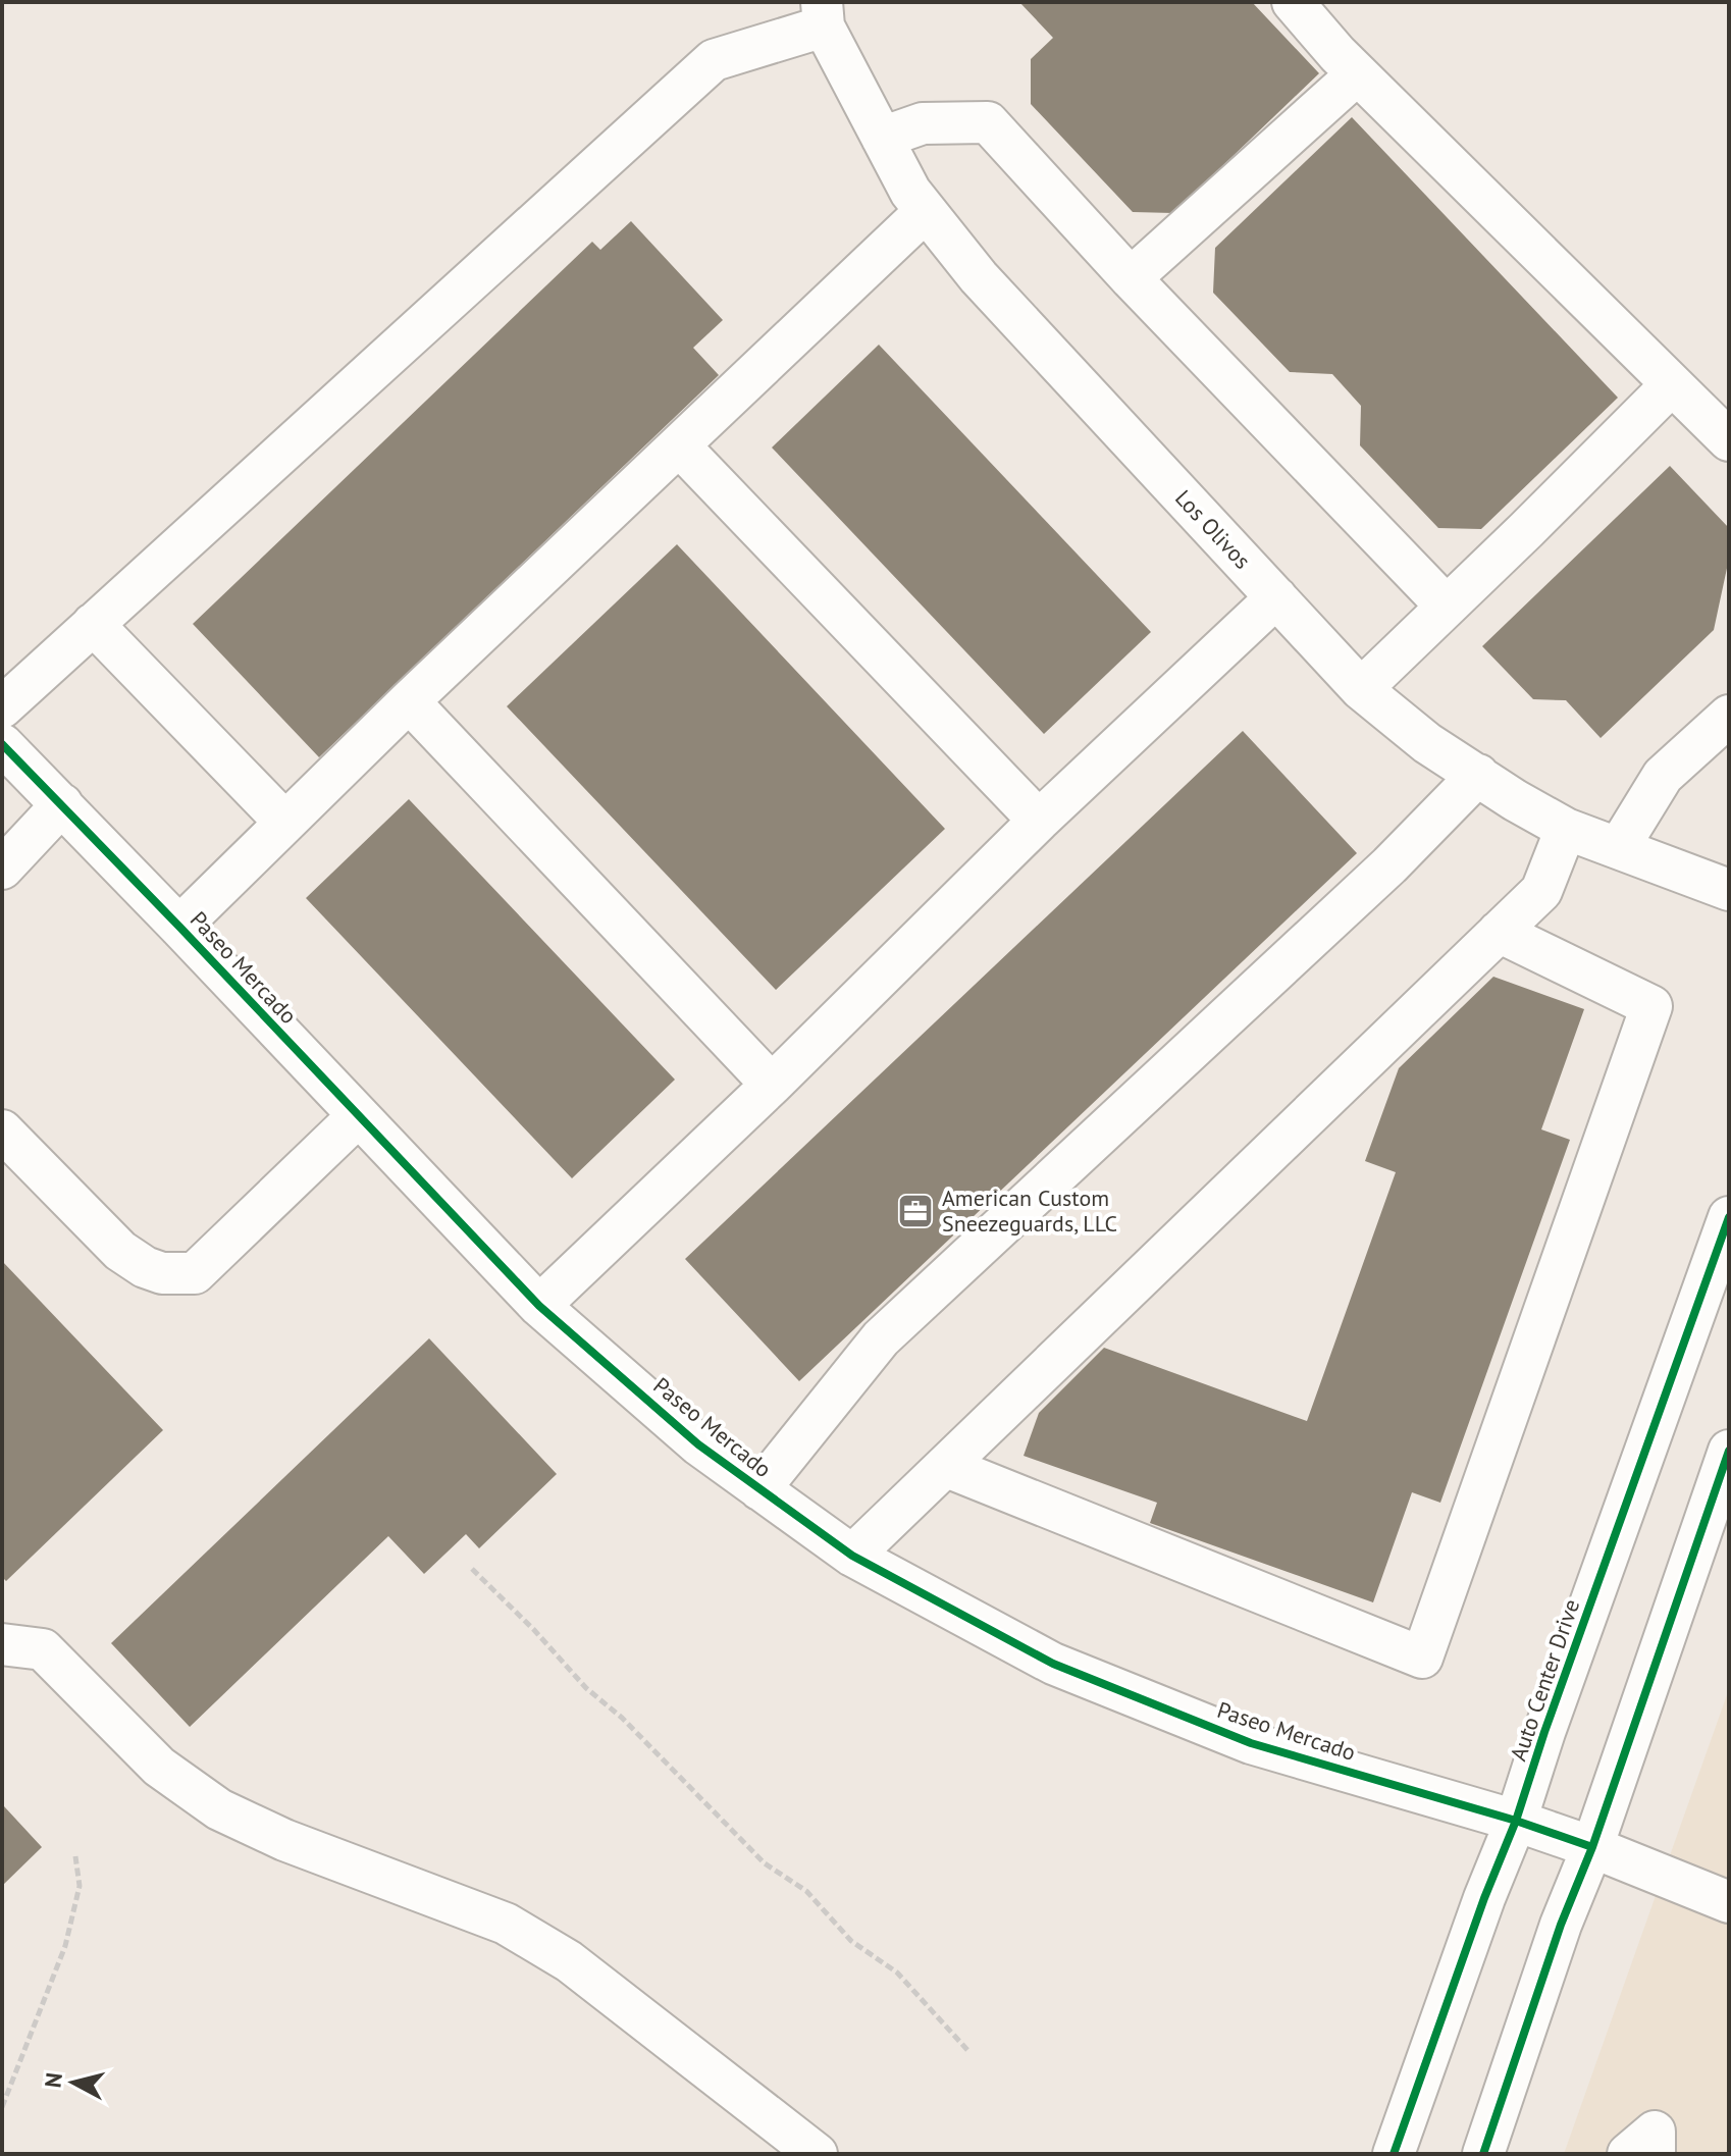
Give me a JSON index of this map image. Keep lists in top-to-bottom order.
{
  "streets": {
    "street": ["Los Olivos", "Paseo Mercado", "Auto Center Drive"]
  },
  "crossings": [
    ["Paseo Mercado", "Auto Center Drive"]
  ],
  "places": {
    "office": ["American Custom Sneezeguards, LLC"]
  },
  "north": "left"
}
